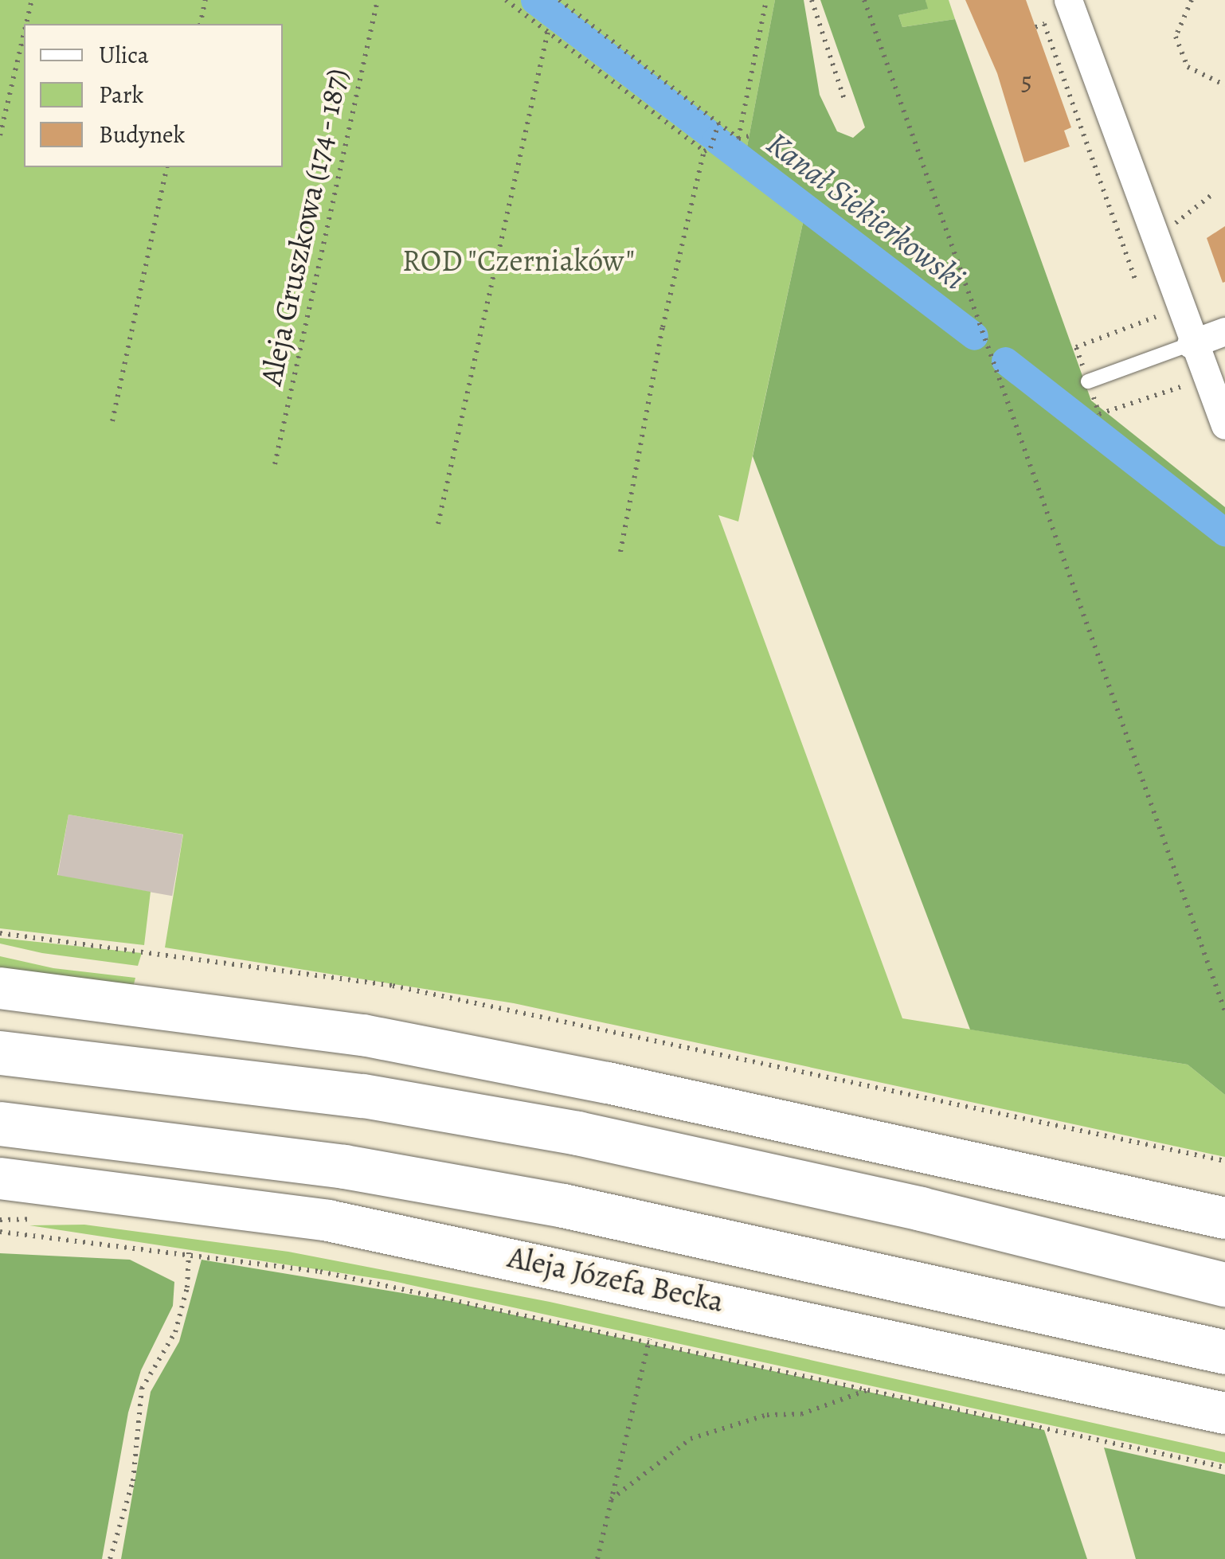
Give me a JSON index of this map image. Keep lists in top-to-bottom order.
{
  "streets": {
    "main road": ["Aleja Józefa Becka"],
    "path": ["Aleja Gruszkowa (174 - 187)"]
  },
  "water": ["Kanał Siekierkowski"],
  "parks": ["ROD \"Czerniaków\""],
  "house_numbers": ["5"],
  "legend": ["Ulica", "Park", "Budynek"]
}
